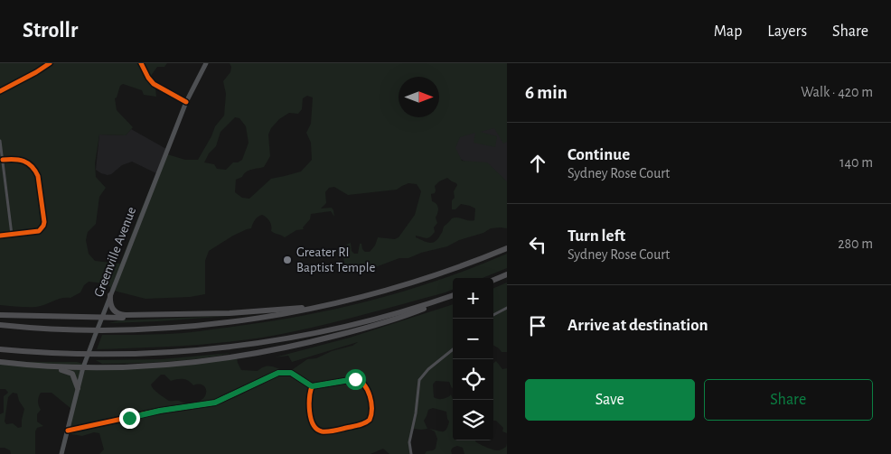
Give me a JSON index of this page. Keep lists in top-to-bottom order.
{
  "streets": {
    "main road": ["Greenville Avenue"]
  },
  "places": ["Greater RI Baptist Temple"],
  "north": "right",
  "page": {
    "header": "Strollr",
    "nav": ["Map", "Layers", "Share"],
    "heading": ["6 min", "Walk · 420 m"],
    "list": [
      ["Continue", "Sydney Rose Court", "140 m"],
      ["Turn left", "Sydney Rose Court", "280 m"],
      "Arrive at destination"
    ],
    "map_buttons": ["+", "−"],
    "buttons": ["Save", "Share"]
  }
}
